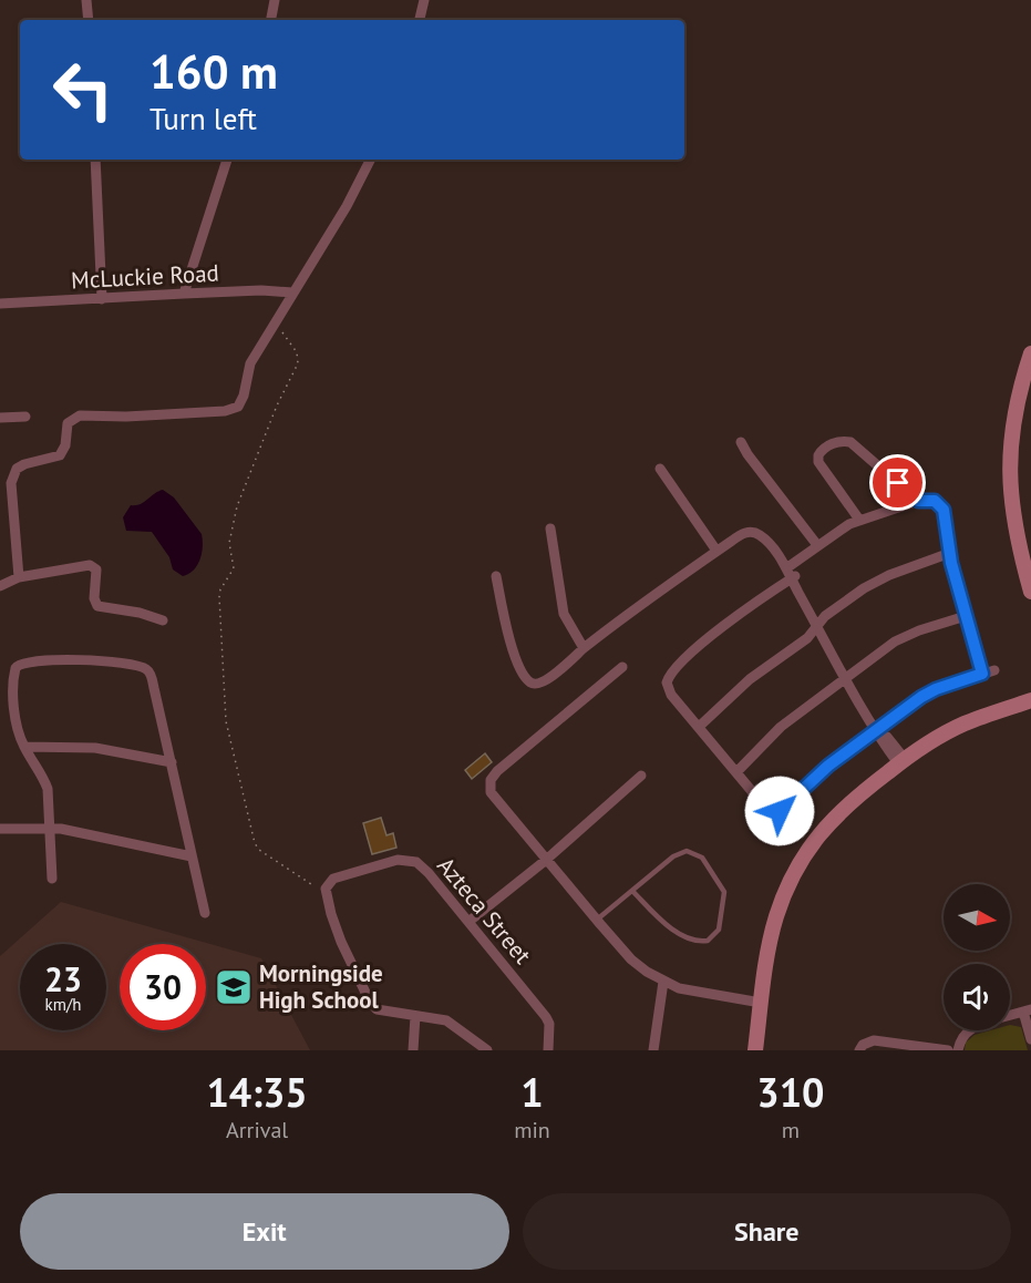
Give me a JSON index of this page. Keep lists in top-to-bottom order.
{
  "streets": {
    "street": ["McLuckie Road", "Azteca Street"]
  },
  "places": {
    "school or university": ["Morningside High School"]
  },
  "north": "right",
  "page": {
    "turn": ["160 m", "Turn left"],
    "speed": "23 km/h",
    "limit": "30",
    "eta": [
      "14:35",
      "Arrival",
      "1",
      "min",
      "310",
      "m"
    ],
    "buttons": ["Exit", "Share"]
  }
}
